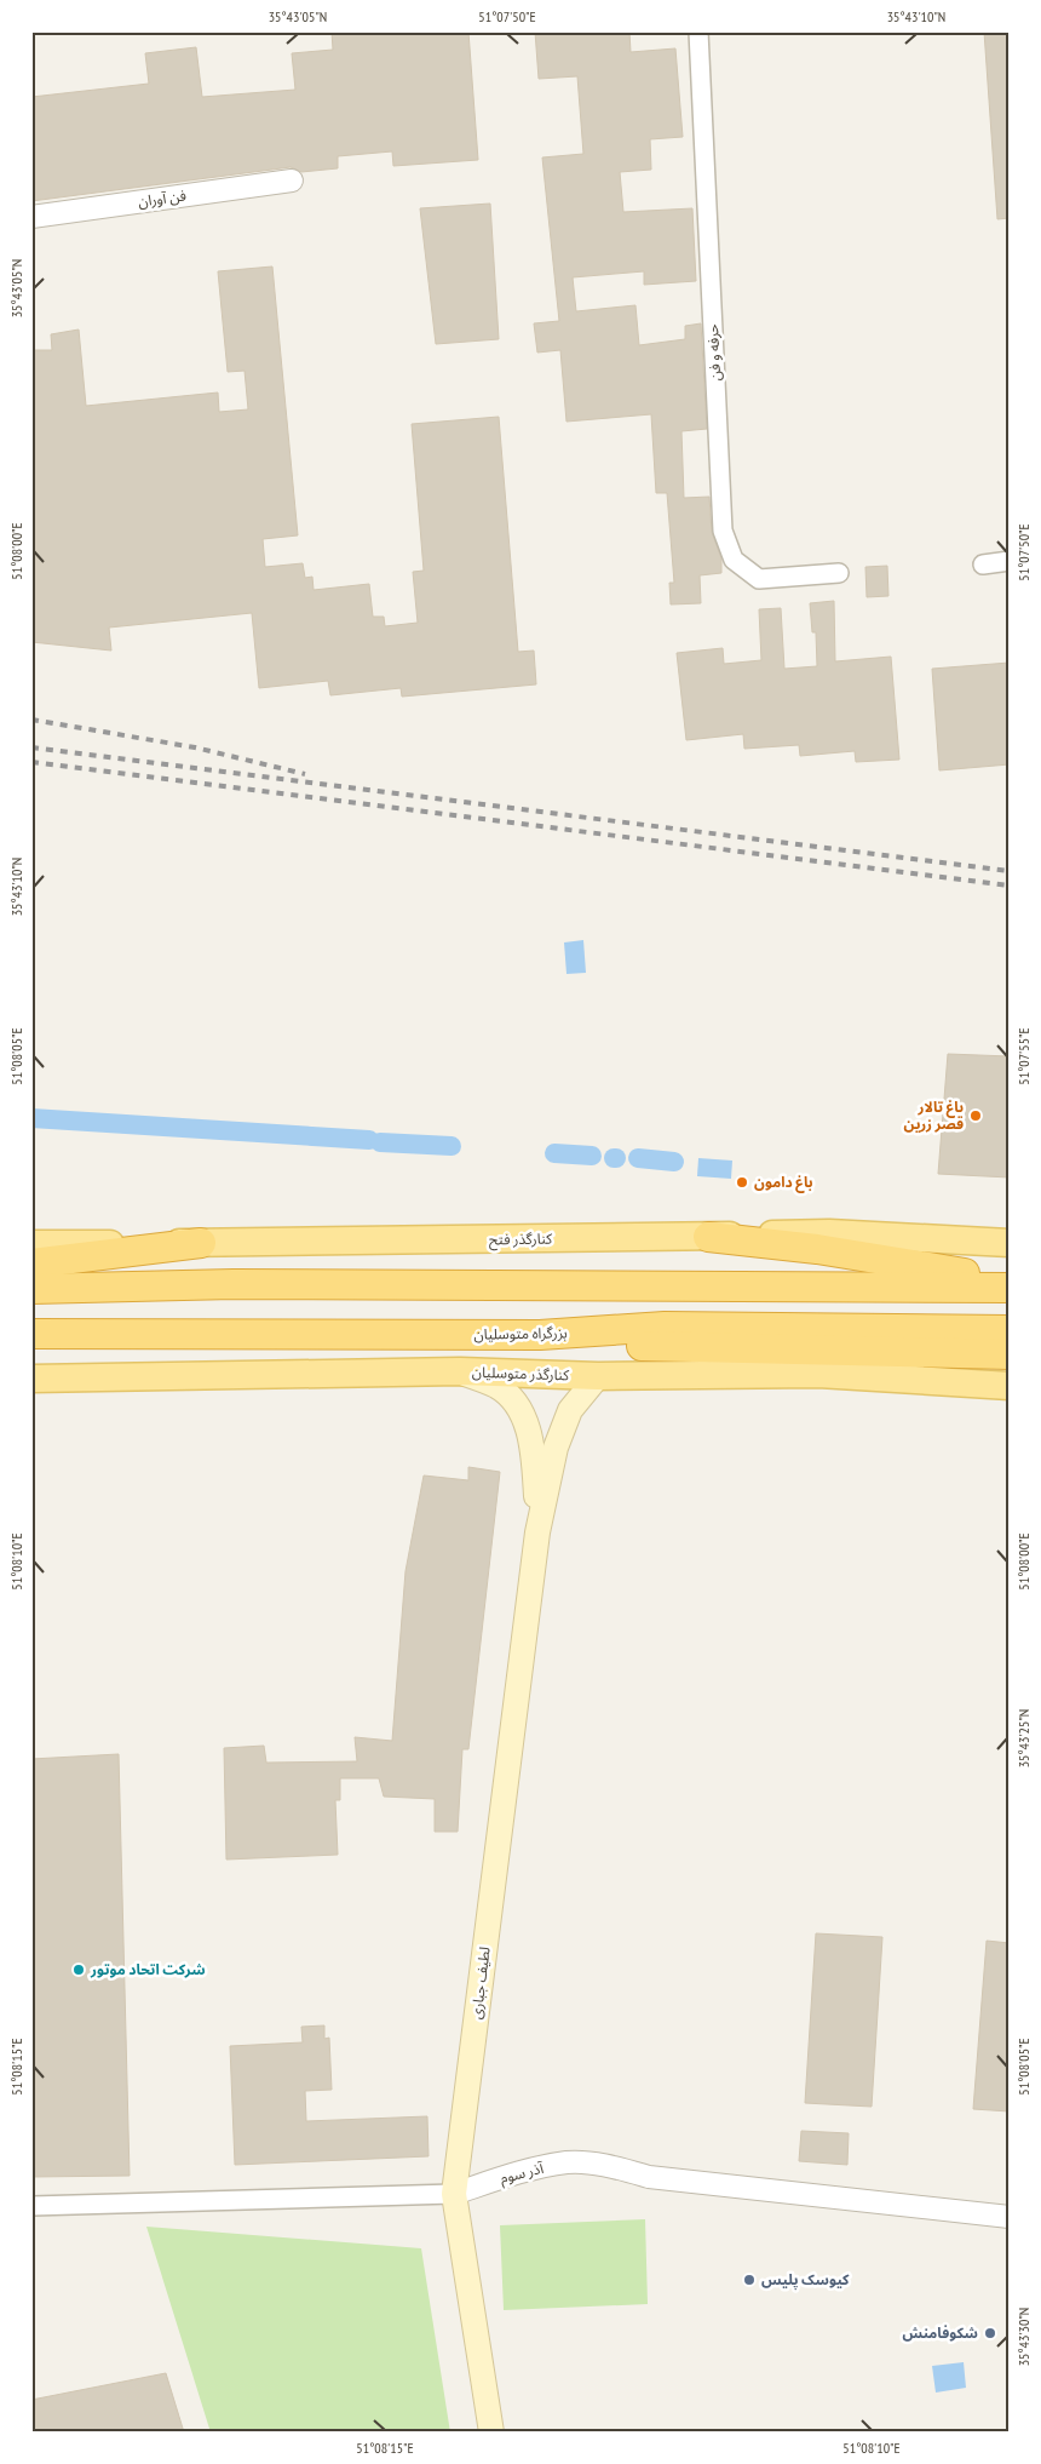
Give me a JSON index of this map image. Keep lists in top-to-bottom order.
{
  "streets": {
    "highway": ["بزرگراه متوسلیان"],
    "main road": ["کنارگذر فتح", "کنارگذر متوسلیان", "لطیف جباری"],
    "street": ["فن آوران", "حرفه و فن", "آذر سوم"]
  },
  "crossings": [
    ["لطیف جباری", "آذر سوم"]
  ],
  "places": [
    "باغ تالار قصر زرین",
    "باغ دامون",
    "شرکت اتحاد موتور",
    "کیوسک پلیس",
    "شکوفامنش"
  ],
  "coordinates": [
    "35°43'05\"N",
    "51°07'50\"E",
    "35°43'10\"N",
    "51°08'00\"E",
    "51°08'05\"E",
    "51°07'55\"E",
    "51°08'10\"E",
    "35°43'25\"N",
    "51°08'15\"E",
    "35°43'30\"N"
  ]
}
